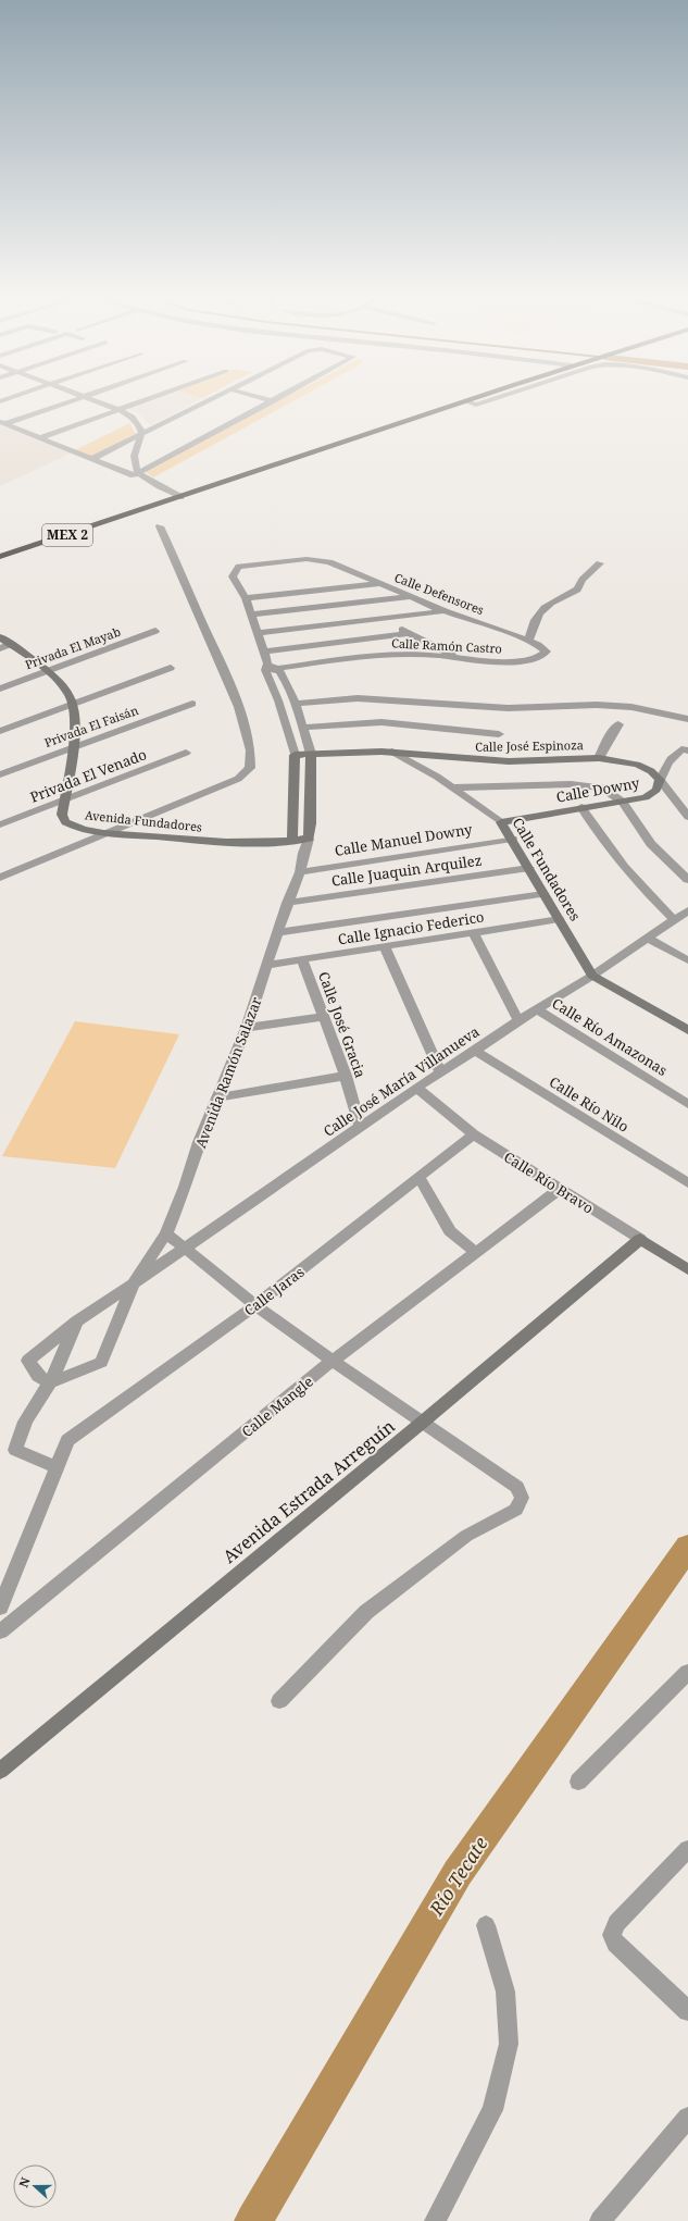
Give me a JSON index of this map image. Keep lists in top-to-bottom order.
{
  "streets": {
    "highway": ["MEX 2"],
    "street": [
      "Calle Defensores",
      "Calle Ramón Castro",
      "Privada El Mayab",
      "Privada El Faisán",
      "Calle José Espinoza",
      "Privada El Venado",
      "Calle Downy",
      "Avenida Fundadores",
      "Calle Manuel Downy",
      "Calle Fundadores",
      "Calle Juaquin Arquilez",
      "Calle Ignacio Federico",
      "Calle José Gracia",
      "Calle Río Amazonas",
      "Avenida Ramón Salazar",
      "Calle José María Villanueva",
      "Calle Río Nilo",
      "Calle Río Bravo",
      "Calle Jaras",
      "Calle Mangle",
      "Avenida Estrada Arreguín"
    ]
  },
  "crossings": [
    ["Calle Defensores", "Calle Ramón Castro"],
    ["Calle Ramón Castro", "Avenida Ramón Salazar"],
    ["Privada El Faisán", "Avenida Fundadores"],
    ["Calle José Espinoza", "Calle Downy"],
    ["Calle José Espinoza", "Calle Fundadores"],
    ["Calle José Espinoza", "Avenida Ramón Salazar"],
    ["Privada El Venado", "Avenida Fundadores"],
    ["Calle Downy", "Calle Fundadores"],
    ["Avenida Fundadores", "Avenida Ramón Salazar"],
    ["Calle Manuel Downy", "Calle Fundadores"],
    ["Calle Manuel Downy", "Avenida Ramón Salazar"],
    ["Calle Fundadores", "Calle Juaquin Arquilez"],
    ["Calle Fundadores", "Calle Ignacio Federico"],
    ["Calle Fundadores", "Calle José María Villanueva"],
    ["Calle Juaquin Arquilez", "Avenida Ramón Salazar"],
    ["Calle Ignacio Federico", "Calle José Gracia"],
    ["Calle Ignacio Federico", "Avenida Ramón Salazar"],
    ["Calle José Gracia", "Calle José María Villanueva"],
    ["Calle Río Amazonas", "Calle José María Villanueva"],
    ["Avenida Ramón Salazar", "Calle José María Villanueva"],
    ["Calle José María Villanueva", "Calle Río Nilo"],
    ["Calle José María Villanueva", "Calle Río Bravo"],
    ["Calle Río Bravo", "Calle Jaras"],
    ["Calle Río Bravo", "Calle Mangle"],
    ["Calle Río Bravo", "Avenida Estrada Arreguín"]
  ],
  "water": ["Río Tecate"],
  "north": "left"
}
